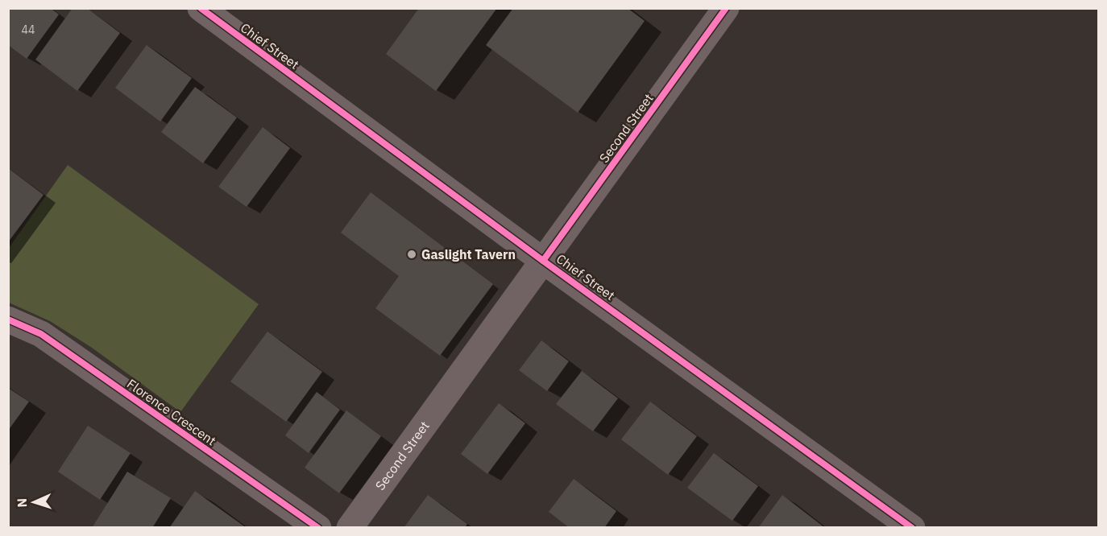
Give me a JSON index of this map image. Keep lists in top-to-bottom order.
{
  "streets": {
    "street": ["Chief Street", "Second Street", "Florence Crescent"]
  },
  "crossings": [
    ["Chief Street", "Second Street"]
  ],
  "places": ["Gaslight Tavern"],
  "house_numbers": ["44"],
  "north": "left"
}
